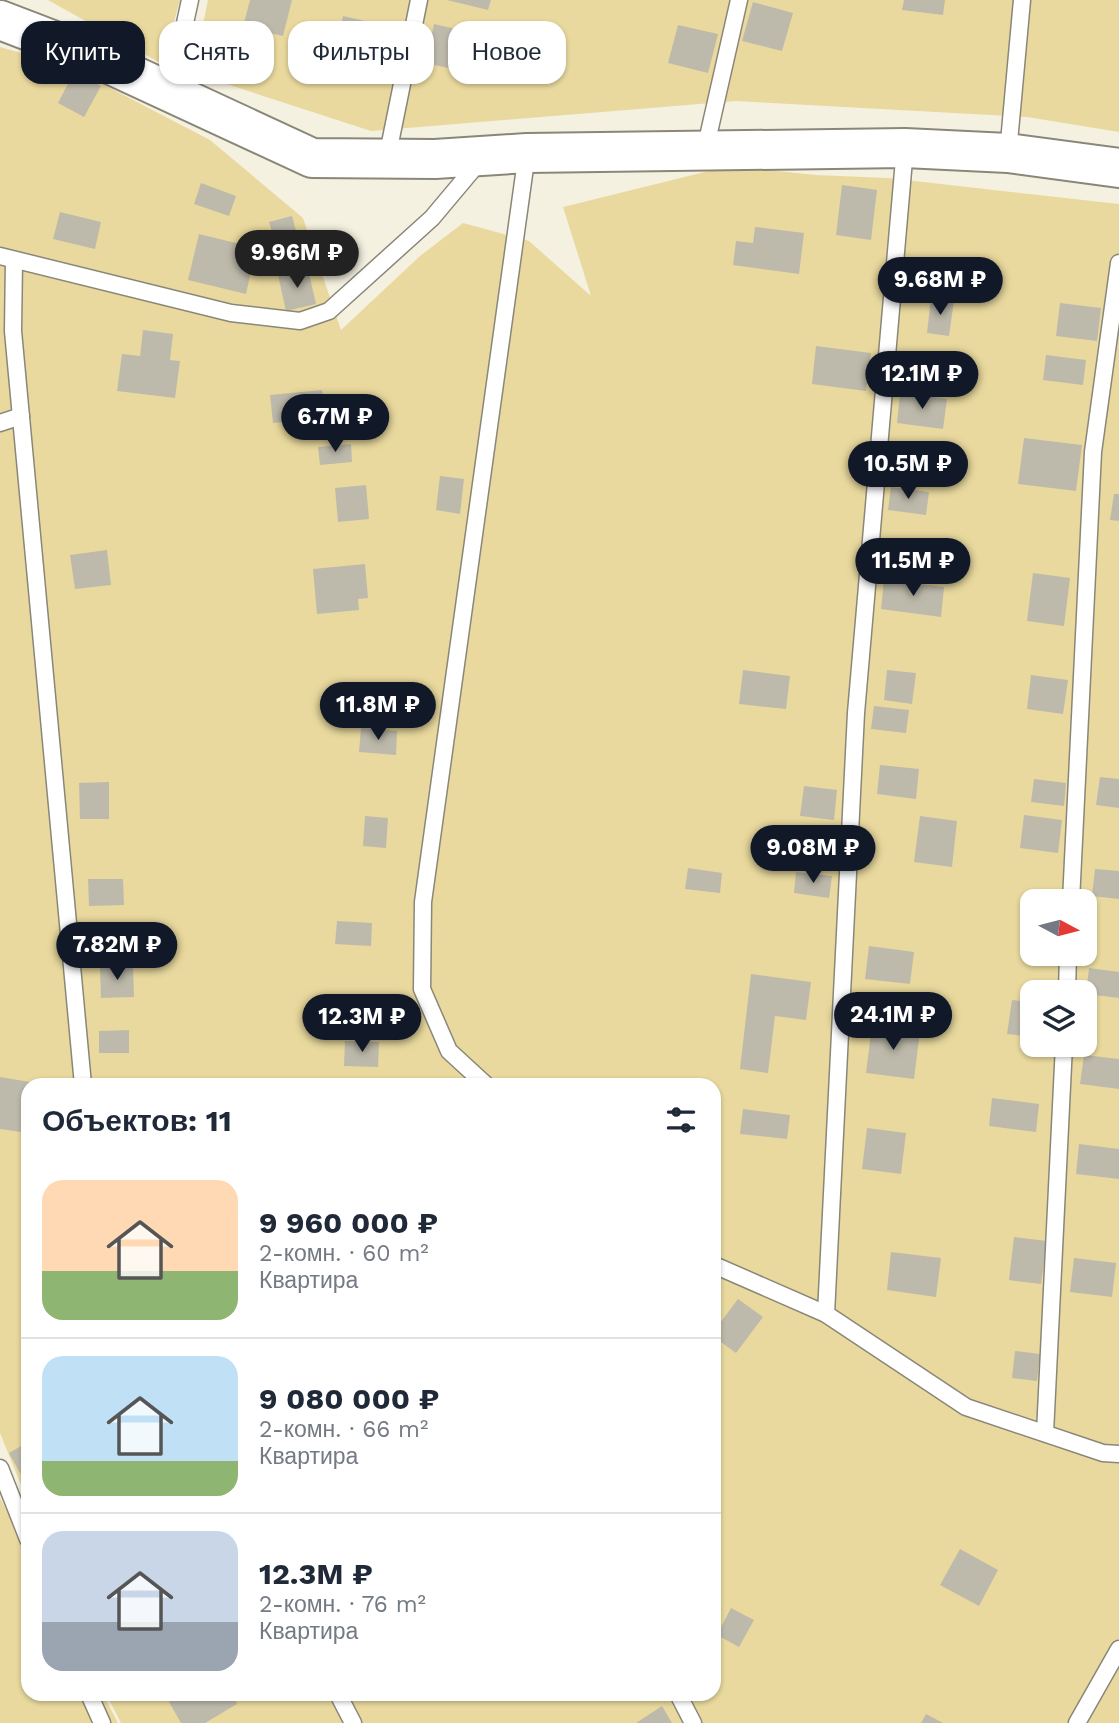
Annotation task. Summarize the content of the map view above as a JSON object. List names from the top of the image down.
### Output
{
  "north": "right",
  "page": {
    "chip": [
      "Купить",
      "Снять",
      "Фильтры",
      "Новое"
    ],
    "price": [
      "9.96M ₽",
      "9.68M ₽",
      "12.1M ₽",
      "6.7M ₽",
      "10.5M ₽",
      "11.5M ₽",
      "11.8M ₽",
      "9.08M ₽",
      "7.82M ₽",
      "24.1M ₽",
      "12.3M ₽"
    ],
    "heading": "Объектов: 11",
    "list": [
      {
        "name": "9 960 000 ₽",
        "note": "2-комн. · 60 m² · Квартира"
      },
      {
        "name": "9 080 000 ₽",
        "note": "2-комн. · 66 m² · Квартира"
      },
      {
        "name": "12.3M ₽",
        "note": "2-комн. · 76 m² · Квартира"
      }
    ]
  }
}
